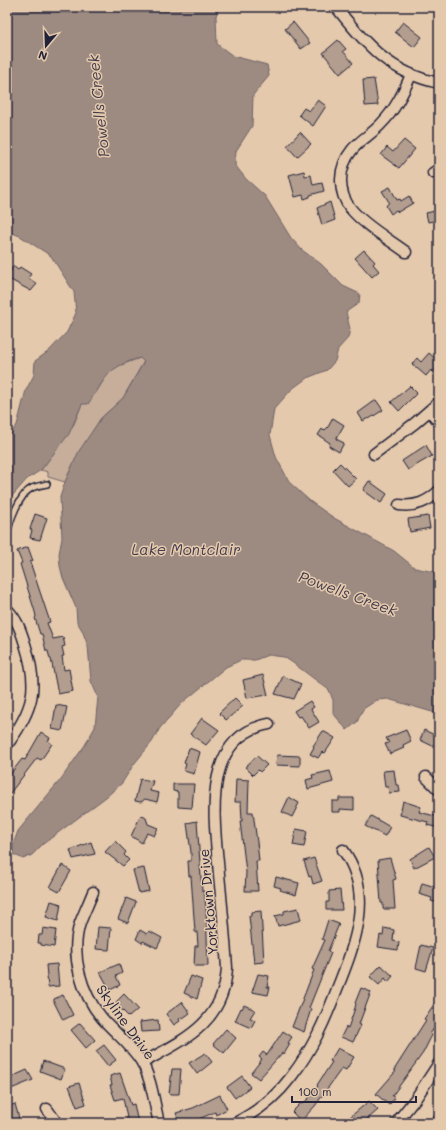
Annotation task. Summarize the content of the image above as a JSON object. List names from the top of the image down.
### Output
{
  "streets": {
    "street": ["Yorktown Drive", "Skyline Drive"]
  },
  "crossings": [
    ["Yorktown Drive", "Skyline Drive"]
  ],
  "water": ["Powells Creek", "Lake Montclair"],
  "scale_bar": "100 m",
  "north": "bottom"
}
